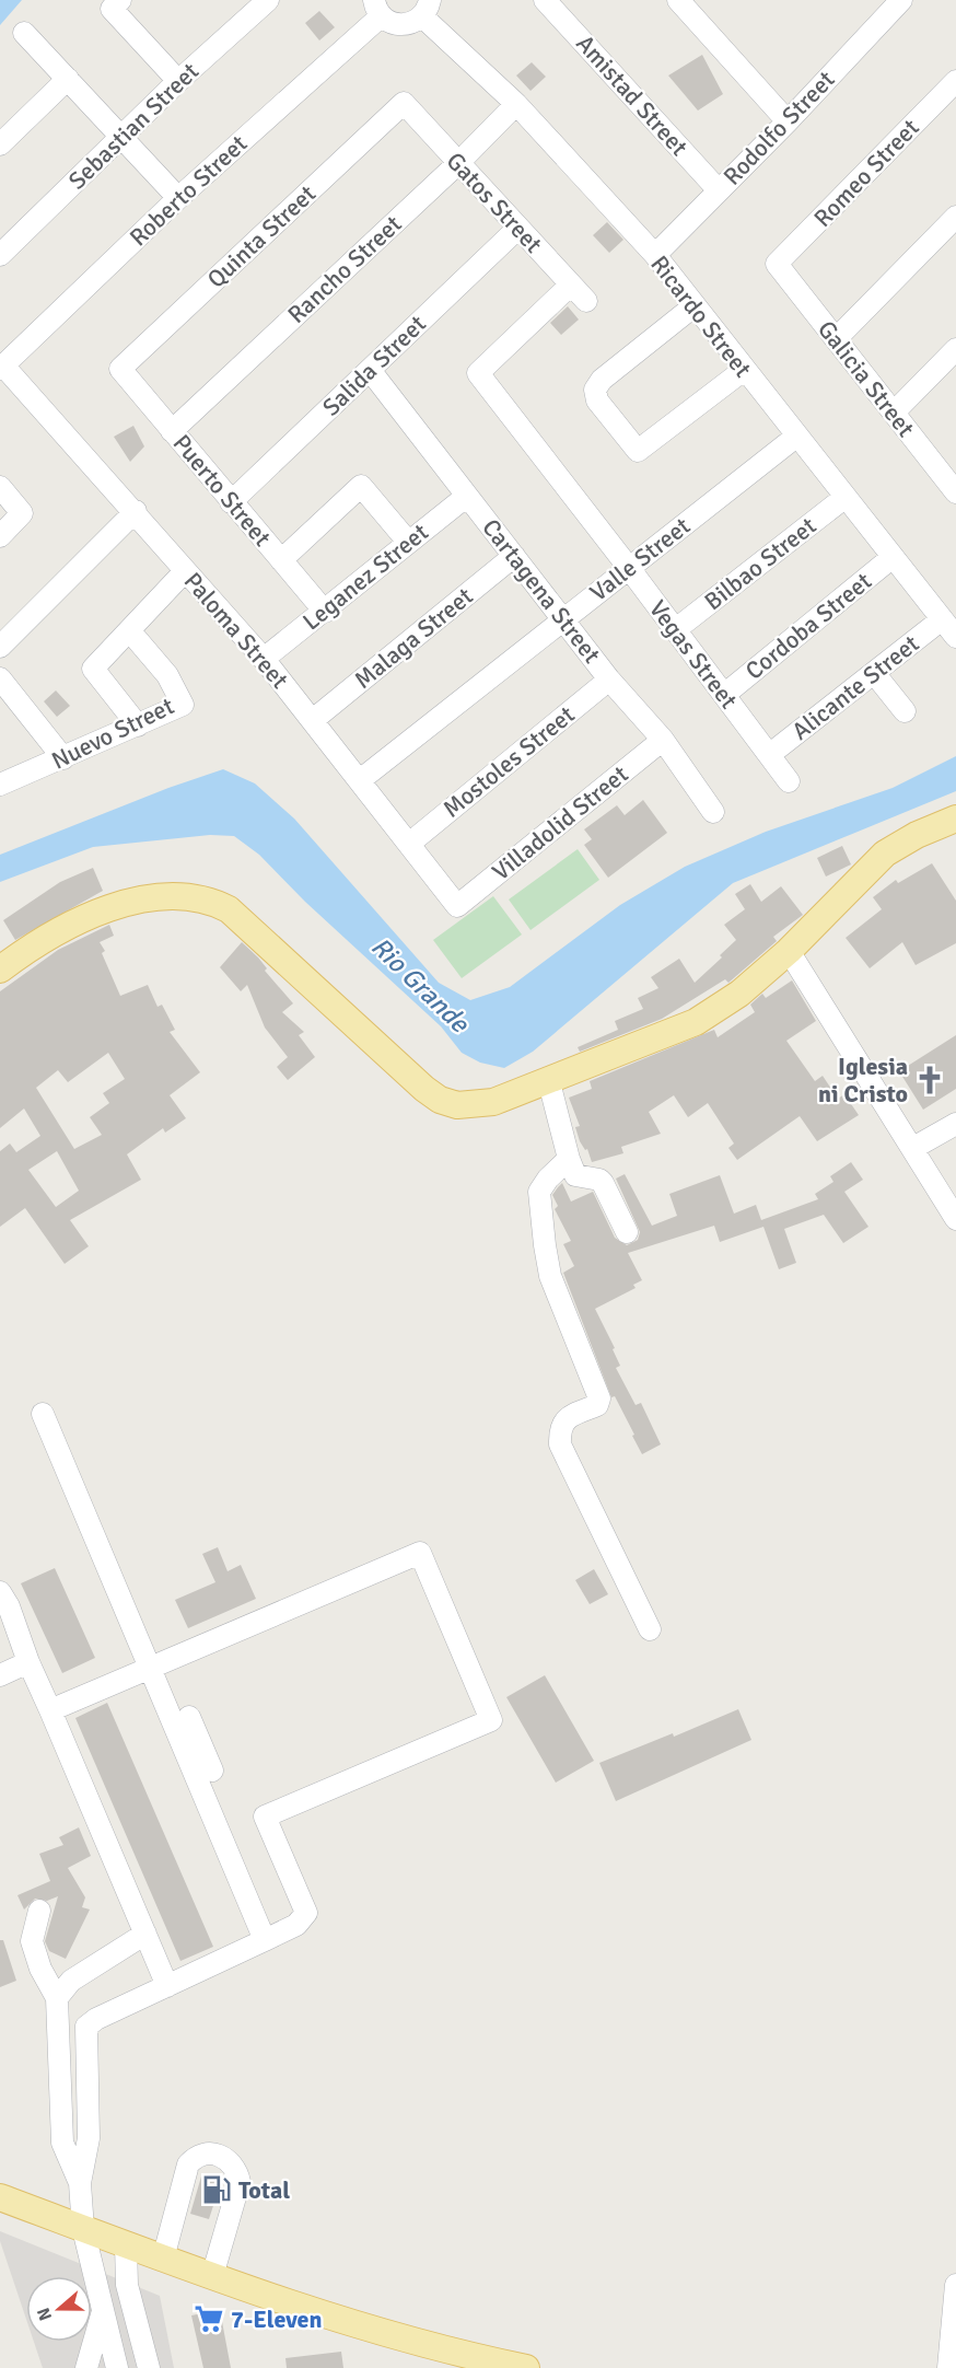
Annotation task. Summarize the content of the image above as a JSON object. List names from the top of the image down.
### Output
{
  "streets": {
    "street": [
      "Amistad Street",
      "Sebastian Street",
      "Rodolfo Street",
      "Romeo Street",
      "Roberto Street",
      "Gatos Street",
      "Quinta Street",
      "Rancho Street",
      "Ricardo Street",
      "Salida Street",
      "Galicia Street",
      "Puerto Street",
      "Valle Street",
      "Bilbao Street",
      "Leganez Street",
      "Cartagena Street",
      "Cordoba Street",
      "Paloma Street",
      "Malaga Street",
      "Vegas Street",
      "Alicante Street",
      "Nuevo Street",
      "Mostoles Street",
      "Villadolid Street"
    ]
  },
  "crossings": [
    ["Amistad Street", "Rodolfo Street"],
    ["Rodolfo Street", "Ricardo Street"],
    ["Romeo Street", "Galicia Street"],
    ["Roberto Street", "Paloma Street"],
    ["Gatos Street", "Quinta Street"],
    ["Gatos Street", "Rancho Street"],
    ["Gatos Street", "Salida Street"],
    ["Gatos Street", "Vegas Street"],
    ["Quinta Street", "Puerto Street"],
    ["Rancho Street", "Ricardo Street"],
    ["Rancho Street", "Puerto Street"],
    ["Ricardo Street", "Valle Street"],
    ["Ricardo Street", "Bilbao Street"],
    ["Ricardo Street", "Cordoba Street"],
    ["Ricardo Street", "Alicante Street"],
    ["Salida Street", "Puerto Street"],
    ["Salida Street", "Cartagena Street"],
    ["Puerto Street", "Leganez Street"],
    ["Valle Street", "Cartagena Street"],
    ["Valle Street", "Paloma Street"],
    ["Valle Street", "Vegas Street"],
    ["Bilbao Street", "Vegas Street"],
    ["Leganez Street", "Cartagena Street"],
    ["Leganez Street", "Paloma Street"],
    ["Cartagena Street", "Malaga Street"],
    ["Cartagena Street", "Mostoles Street"],
    ["Cartagena Street", "Villadolid Street"],
    ["Cordoba Street", "Vegas Street"],
    ["Paloma Street", "Malaga Street"],
    ["Paloma Street", "Mostoles Street"],
    ["Paloma Street", "Villadolid Street"],
    ["Vegas Street", "Alicante Street"]
  ],
  "water": ["Rio Grande"],
  "places": {
    "church": ["Iglesia ni Cristo"],
    "fuel station": ["Total"],
    "supermarket": ["7-Eleven"]
  },
  "north": "left"
}
